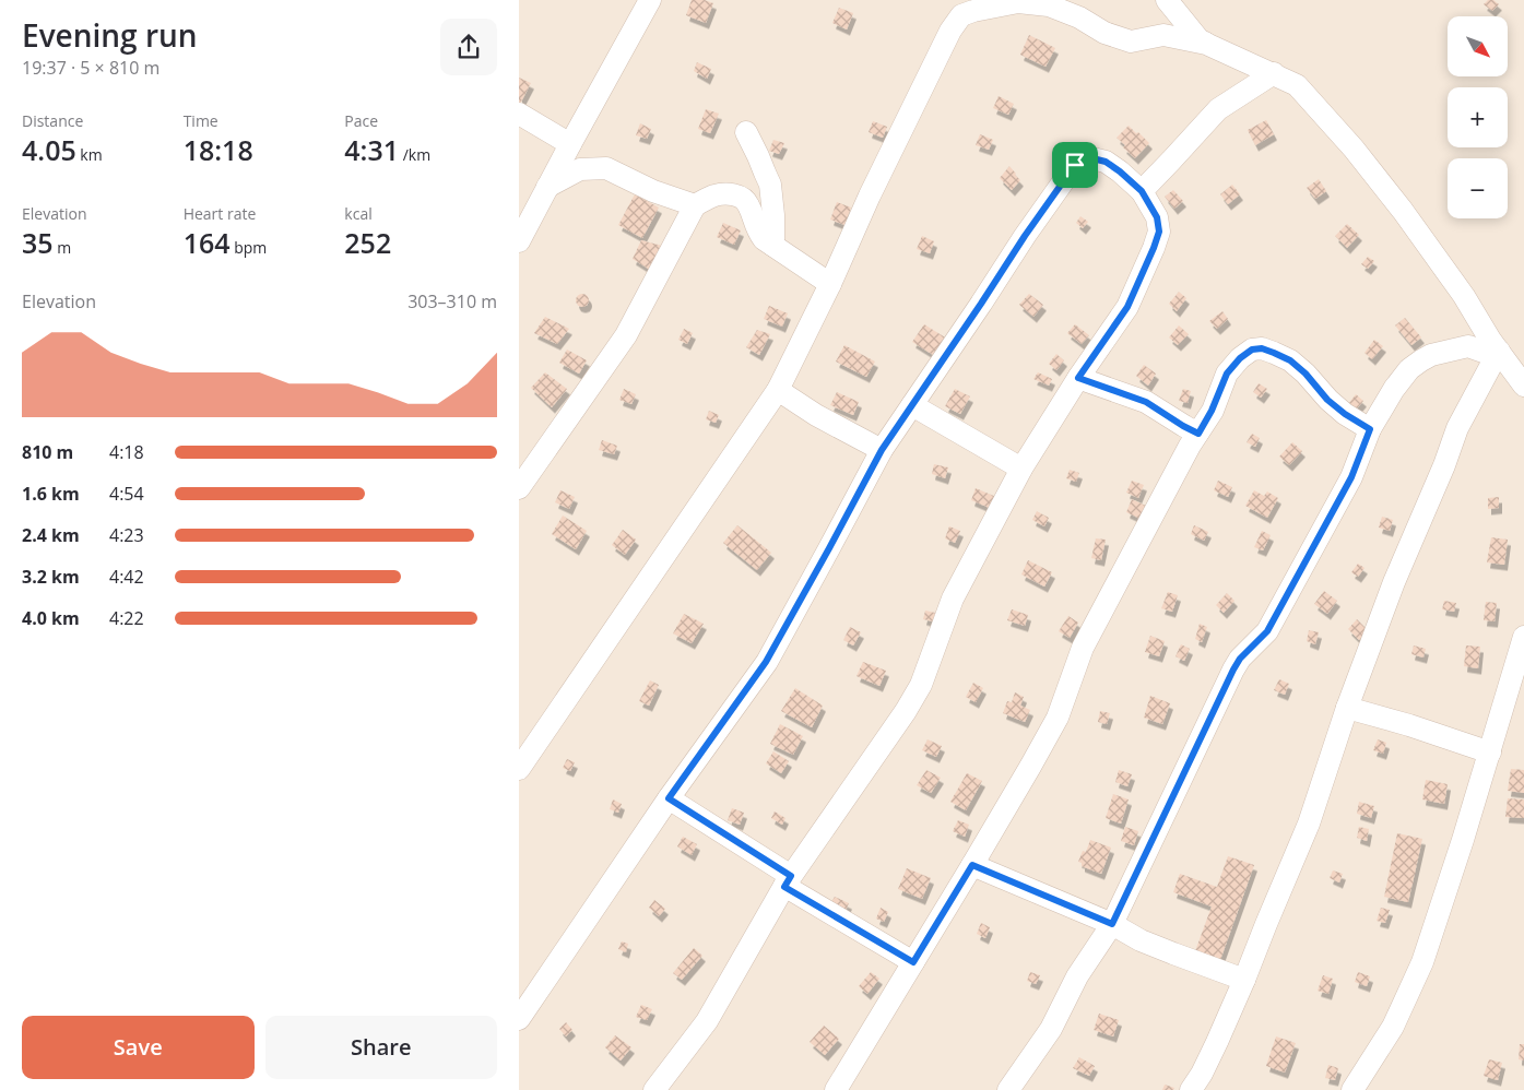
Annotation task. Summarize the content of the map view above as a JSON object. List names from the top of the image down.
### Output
{
  "north": "bottom right",
  "page": {
    "heading": ["Evening run", "19:37 · 5 × 810 m"],
    "map_buttons": ["+", "−"],
    "stats": [
      ["Distance", "4.05 km"],
      ["Time", "18:18"],
      ["Pace", "4:31 /km"],
      ["Elevation", "35 m"],
      ["Heart rate", "164 bpm"],
      ["kcal", "252"]
    ],
    "chart": ["Elevation", "303–310 m"],
    "list": [
      {
        "name": "810 m",
        "note": "4:18"
      },
      {
        "name": "1.6 km",
        "note": "4:54"
      },
      {
        "name": "2.4 km",
        "note": "4:23"
      },
      {
        "name": "3.2 km",
        "note": "4:42"
      },
      {
        "name": "4.0 km",
        "note": "4:22"
      }
    ],
    "buttons": ["Save", "Share"]
  }
}
